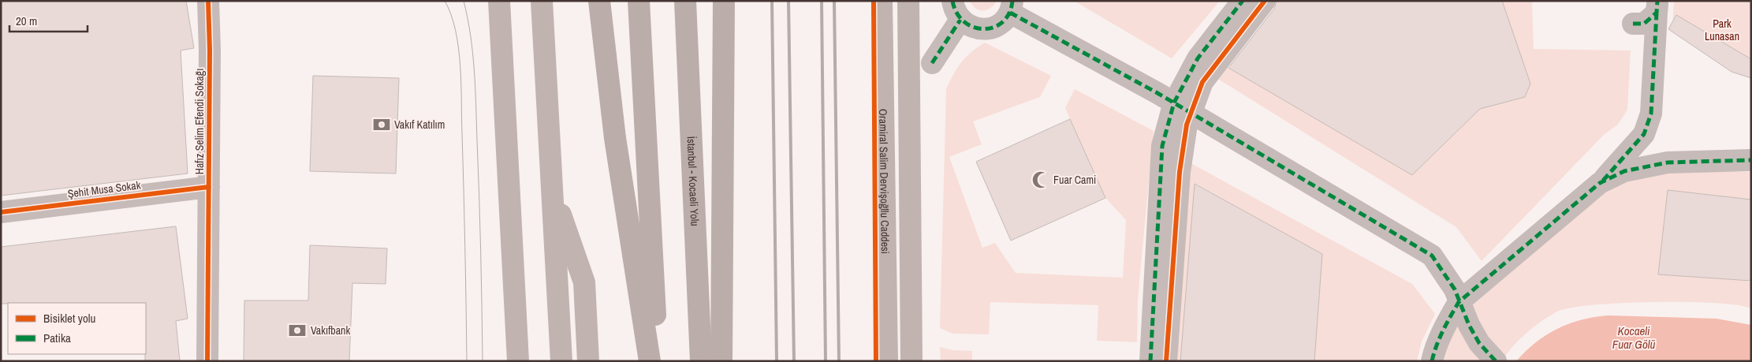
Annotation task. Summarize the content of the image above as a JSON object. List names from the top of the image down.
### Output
{
  "streets": {
    "highway": ["İstanbul - Kocaeli Yolu"],
    "main road": ["Oramiral Salim Dervişoğllu Caddesi"],
    "street": ["Hafız Selim Efendi Sokağı", "Şehit Musa Sokak"]
  },
  "crossings": [
    ["Hafız Selim Efendi Sokağı", "Şehit Musa Sokak"]
  ],
  "water": ["Kocaeli Fuar Gölü"],
  "parks": ["Park Lunasan"],
  "places": {
    "bank": ["Vakıf Katılım", "Vakıfbank"],
    "mosque": ["Fuar Cami"]
  },
  "legend": ["Bisiklet yolu", "Patika"],
  "scale_bar": "20 m"
}
